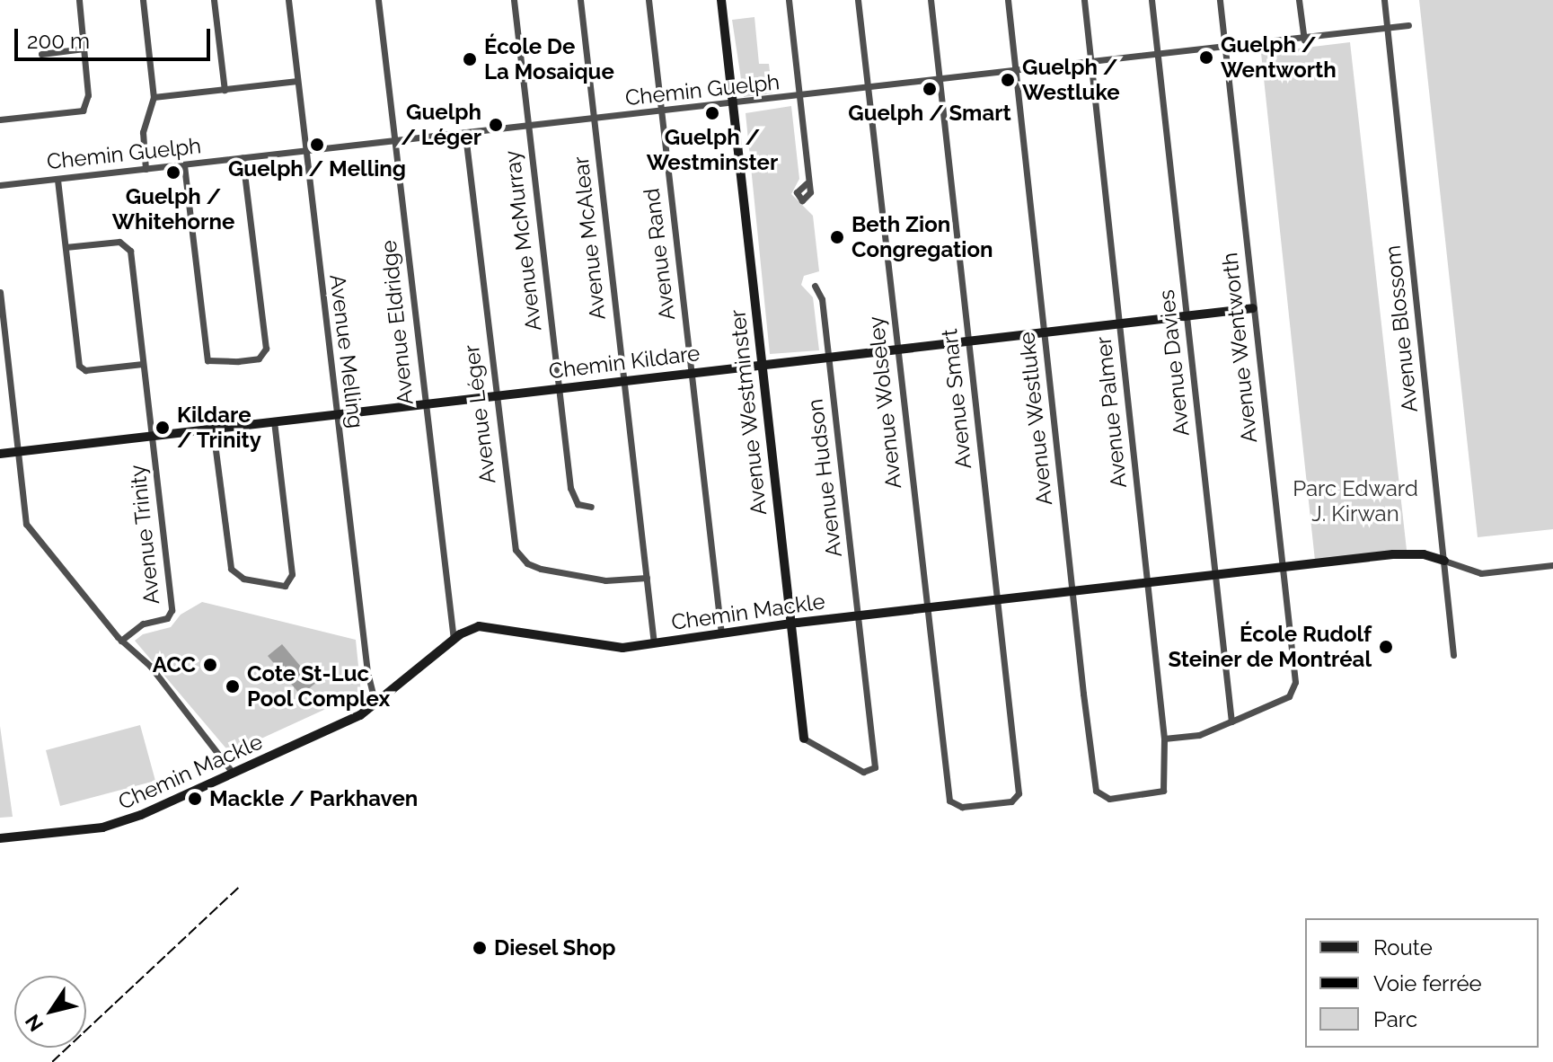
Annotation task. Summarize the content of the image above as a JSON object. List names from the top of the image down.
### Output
{
  "streets": {
    "street": [
      "Chemin Guelph",
      "Avenue McAlear",
      "Avenue McMurray",
      "Avenue Rand",
      "Avenue Eldridge",
      "Avenue Blossom",
      "Avenue Wentworth",
      "Avenue Melling",
      "Chemin Kildare",
      "Avenue Davies",
      "Avenue Smart",
      "Avenue Wolseley",
      "Avenue Westminster",
      "Avenue Palmer",
      "Avenue Léger",
      "Avenue Westluke",
      "Avenue Hudson",
      "Avenue Trinity",
      "Chemin Mackle"
    ]
  },
  "crossings": [
    ["Chemin Guelph", "Avenue McAlear"],
    ["Chemin Guelph", "Avenue McMurray"],
    ["Chemin Guelph", "Avenue Rand"],
    ["Chemin Guelph", "Avenue Eldridge"],
    ["Chemin Guelph", "Avenue Blossom"],
    ["Chemin Guelph", "Avenue Wentworth"],
    ["Chemin Guelph", "Avenue Melling"],
    ["Chemin Guelph", "Avenue Davies"],
    ["Chemin Guelph", "Avenue Smart"],
    ["Chemin Guelph", "Avenue Wolseley"],
    ["Chemin Guelph", "Avenue Westminster"],
    ["Chemin Guelph", "Avenue Palmer"],
    ["Chemin Guelph", "Avenue Léger"],
    ["Chemin Guelph", "Avenue Westluke"],
    ["Avenue McAlear", "Chemin Kildare"],
    ["Avenue McAlear", "Avenue Léger"],
    ["Avenue McAlear", "Chemin Mackle"],
    ["Avenue McMurray", "Chemin Kildare"],
    ["Avenue Rand", "Chemin Kildare"],
    ["Avenue Rand", "Chemin Mackle"],
    ["Avenue Eldridge", "Chemin Kildare"],
    ["Avenue Eldridge", "Chemin Mackle"],
    ["Avenue Blossom", "Chemin Mackle"],
    ["Avenue Wentworth", "Chemin Kildare"],
    ["Avenue Wentworth", "Avenue Davies"],
    ["Avenue Wentworth", "Chemin Mackle"],
    ["Avenue Melling", "Chemin Kildare"],
    ["Avenue Melling", "Chemin Mackle"],
    ["Chemin Kildare", "Avenue Davies"],
    ["Chemin Kildare", "Avenue Smart"],
    ["Chemin Kildare", "Avenue Wolseley"],
    ["Chemin Kildare", "Avenue Westminster"],
    ["Chemin Kildare", "Avenue Palmer"],
    ["Chemin Kildare", "Avenue Léger"],
    ["Chemin Kildare", "Avenue Westluke"],
    ["Chemin Kildare", "Avenue Hudson"],
    ["Chemin Kildare", "Avenue Trinity"],
    ["Avenue Davies", "Chemin Mackle"],
    ["Avenue Smart", "Avenue Wolseley"],
    ["Avenue Smart", "Chemin Mackle"],
    ["Avenue Wolseley", "Chemin Mackle"],
    ["Avenue Westminster", "Avenue Hudson"],
    ["Avenue Westminster", "Chemin Mackle"],
    ["Avenue Palmer", "Avenue Westluke"],
    ["Avenue Palmer", "Chemin Mackle"],
    ["Avenue Westluke", "Chemin Mackle"],
    ["Avenue Hudson", "Chemin Mackle"]
  ],
  "parks": ["Parc Edward J. Kirwan"],
  "places": [
    "Guelph / Wentworth",
    "École De La Mosaique",
    "Guelph / Westluke",
    "Guelph / Smart",
    "Guelph / Westminster",
    "Guelph / Léger",
    "Guelph / Melling",
    "Guelph / Whitehorne",
    "Beth Zion Congregation",
    "Kildare / Trinity",
    "École Rudolf Steiner de Montréal",
    "ACC",
    "Cote St-Luc Pool Complex",
    "Mackle / Parkhaven",
    "Diesel Shop"
  ],
  "legend": ["Route", "Voie ferrée", "Parc"],
  "scale_bar": "200 m",
  "north": "bottom left"
}
